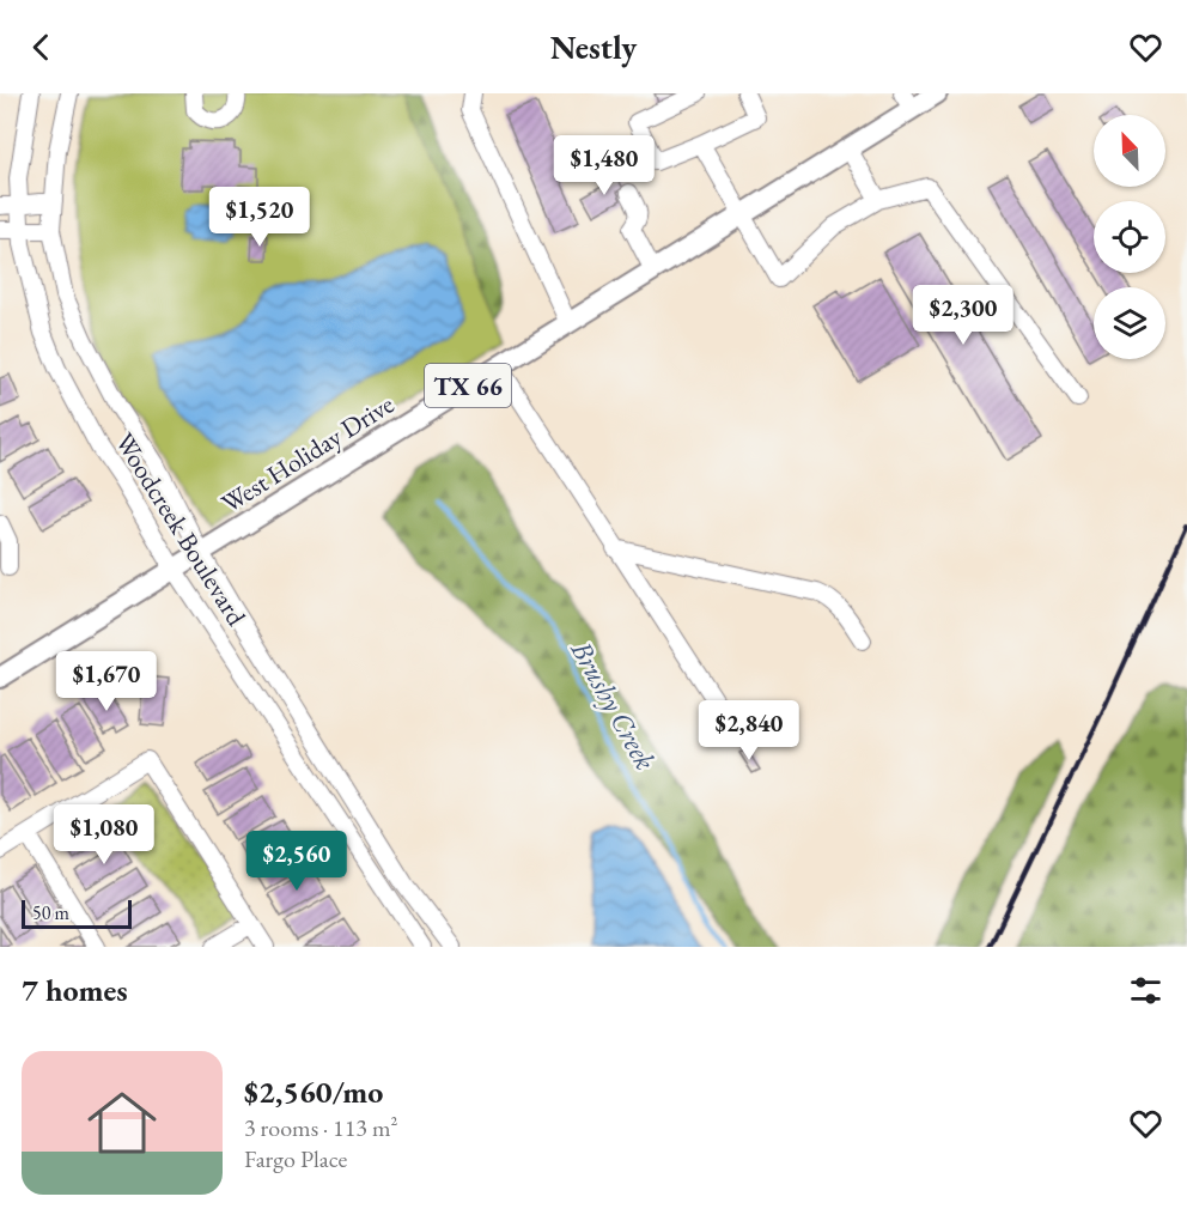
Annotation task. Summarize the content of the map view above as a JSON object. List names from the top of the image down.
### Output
{
  "streets": {
    "main road": ["TX 66", "West Holiday Drive"],
    "street": ["Woodcreek Boulevard"]
  },
  "crossings": [
    ["West Holiday Drive", "Woodcreek Boulevard"]
  ],
  "water": ["Brushy Creek"],
  "scale_bar": "50 m",
  "north": "top left",
  "page": {
    "header": "Nestly",
    "price": [
      "$1,480",
      "$1,520",
      "$2,300",
      "$1,670",
      "$2,840",
      "$1,080",
      "$2,560"
    ],
    "scale": "50 m",
    "heading": "7 homes",
    "list": [
      {
        "name": "$2,560/mo",
        "note": "3 rooms · 113 m² · Fargo Place"
      }
    ]
  }
}
